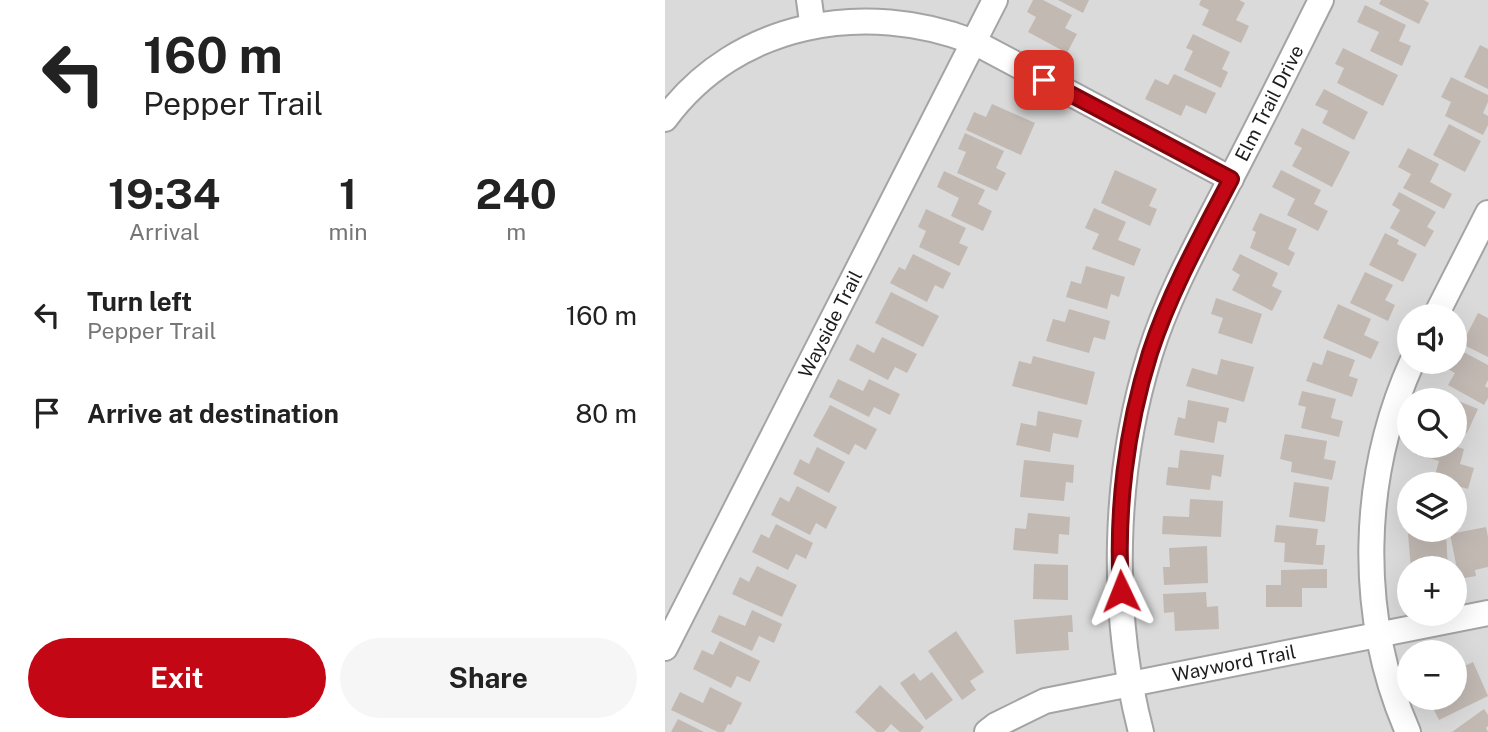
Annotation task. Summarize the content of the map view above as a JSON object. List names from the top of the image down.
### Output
{
  "streets": {
    "street": ["Elm Trail Drive", "Wayside Trail", "Wayword Trail"]
  },
  "crossings": [
    ["Elm Trail Drive", "Wayword Trail"]
  ],
  "page": {
    "turn": ["160 m", "Pepper Trail"],
    "eta": [
      "19:34",
      "Arrival",
      "1",
      "min",
      "240",
      "m"
    ],
    "list": [
      {
        "name": "Turn left",
        "note": "Pepper Trail",
        "value": "160 m"
      },
      {
        "name": "Arrive at destination",
        "value": "80 m"
      }
    ],
    "map_buttons": ["+", "−"],
    "buttons": ["Exit", "Share"]
  }
}
